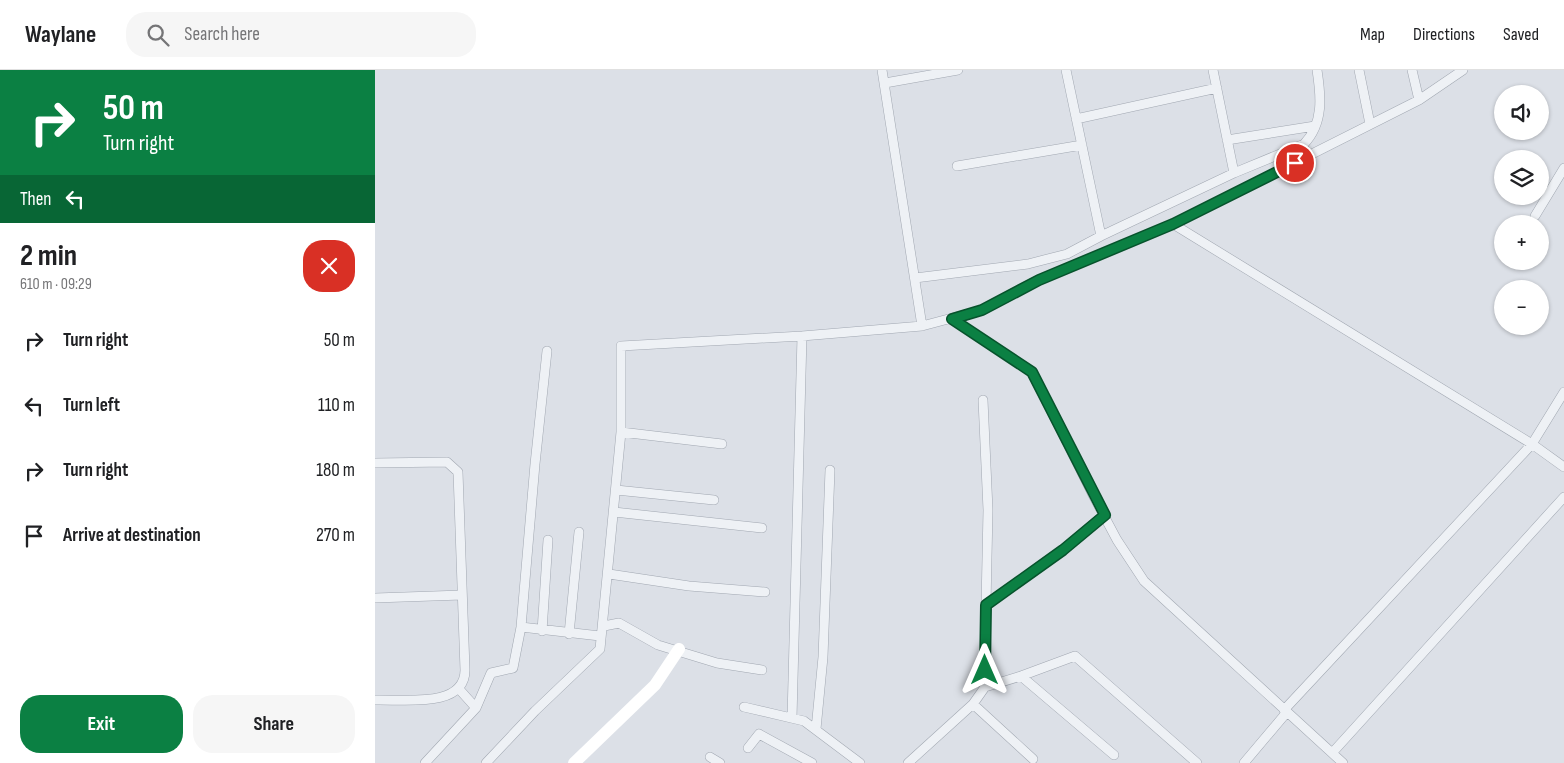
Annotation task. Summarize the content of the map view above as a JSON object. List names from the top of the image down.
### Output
{
  "page": {
    "header": "Waylane",
    "search": "Search here",
    "nav": ["Map", "Directions", "Saved"],
    "turn": ["50 m", "Turn right"],
    "map_buttons": ["+", "−"],
    "then": "Then",
    "heading": ["2 min", "610 m · 09:29"],
    "list": [
      {
        "name": "Turn right",
        "value": "50 m"
      },
      {
        "name": "Turn left",
        "value": "110 m"
      },
      {
        "name": "Turn right",
        "value": "180 m"
      },
      {
        "name": "Arrive at destination",
        "value": "270 m"
      }
    ],
    "buttons": ["Exit", "Share"]
  }
}
